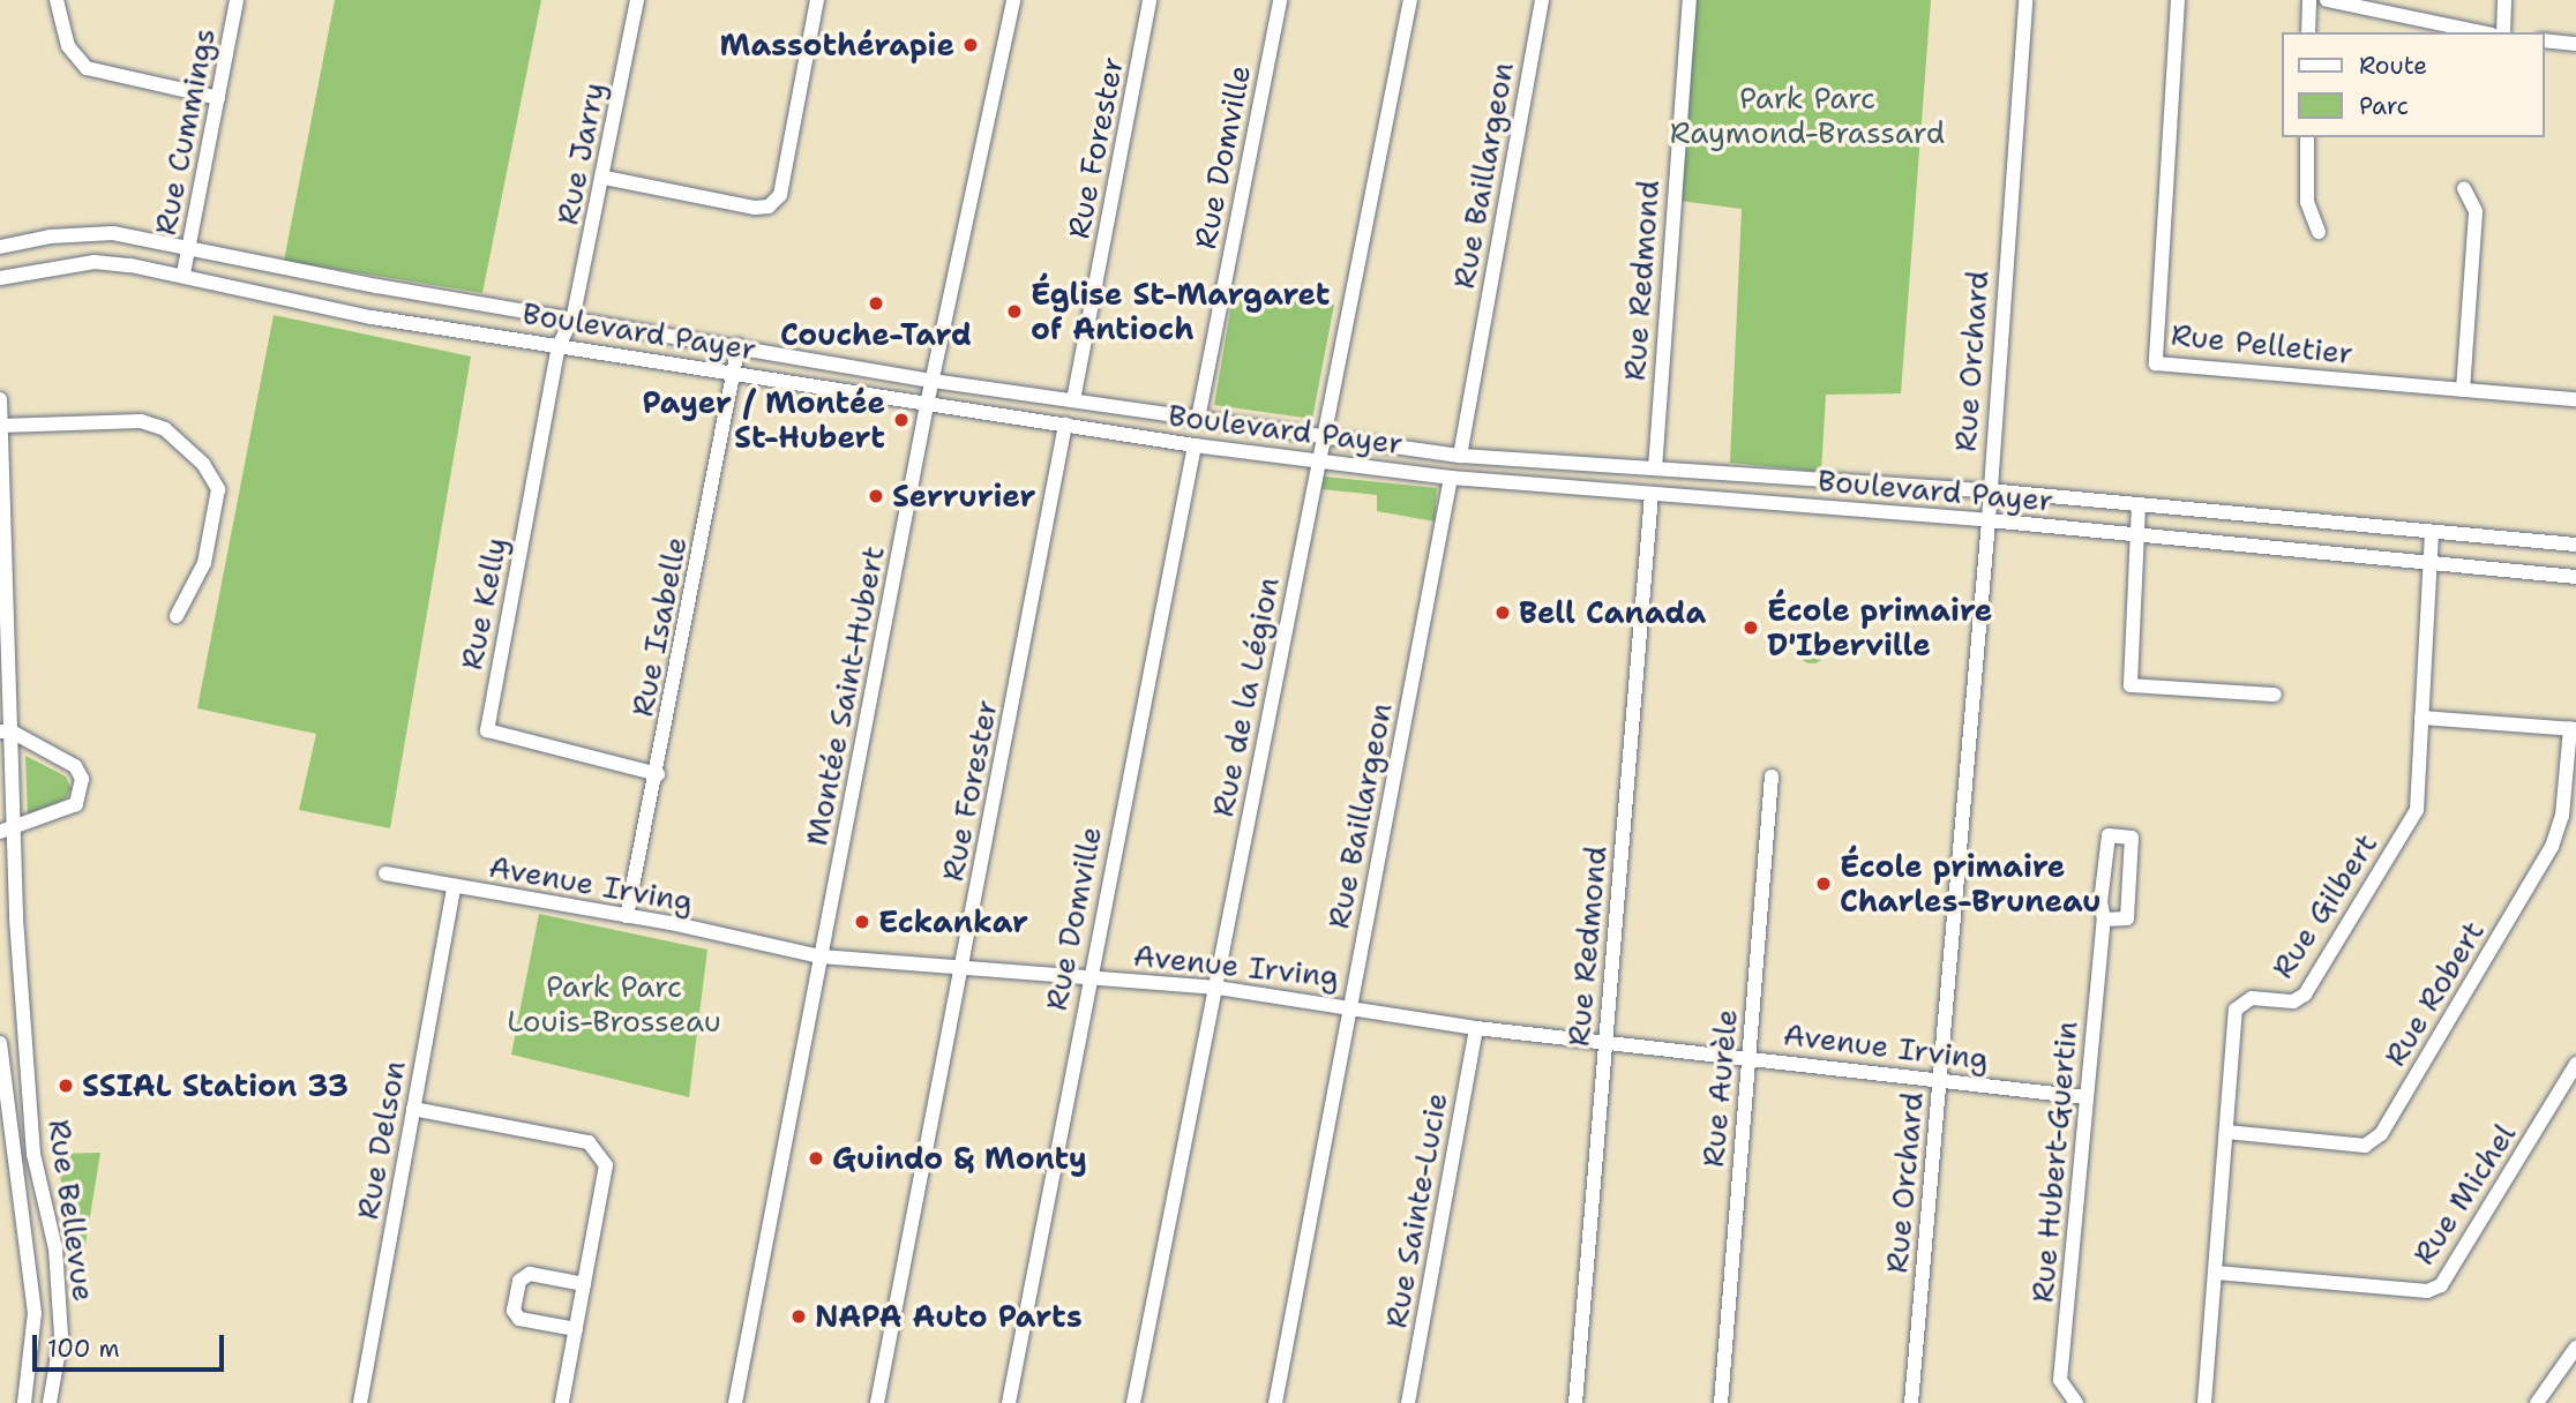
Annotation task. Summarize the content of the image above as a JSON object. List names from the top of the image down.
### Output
{
  "streets": {
    "street": [
      "Rue Cummings",
      "Rue Forester",
      "Rue Jarry",
      "Rue Domville",
      "Rue Baillargeon",
      "Rue Redmond",
      "Boulevard Payer",
      "Rue Pelletier",
      "Rue Orchard",
      "Rue Kelly",
      "Rue Isabelle",
      "Montée Saint-Hubert",
      "Rue de la Légion",
      "Avenue Irving",
      "Rue Gilbert",
      "Rue Robert",
      "Rue Aurèle",
      "Rue Delson",
      "Rue Hubert-Guertin",
      "Rue Michel",
      "Rue Bellevue",
      "Rue Sainte-Lucie"
    ]
  },
  "crossings": [
    ["Rue Cummings", "Boulevard Payer"],
    ["Rue Forester", "Boulevard Payer"],
    ["Rue Forester", "Avenue Irving"],
    ["Rue Jarry", "Boulevard Payer"],
    ["Rue Jarry", "Rue Kelly"],
    ["Rue Domville", "Boulevard Payer"],
    ["Rue Domville", "Avenue Irving"],
    ["Rue Baillargeon", "Boulevard Payer"],
    ["Rue Baillargeon", "Avenue Irving"],
    ["Rue Redmond", "Boulevard Payer"],
    ["Rue Redmond", "Avenue Irving"],
    ["Boulevard Payer", "Rue Orchard"],
    ["Boulevard Payer", "Rue Kelly"],
    ["Boulevard Payer", "Rue Isabelle"],
    ["Boulevard Payer", "Montée Saint-Hubert"],
    ["Boulevard Payer", "Rue de la Légion"],
    ["Boulevard Payer", "Rue Gilbert"],
    ["Rue Orchard", "Avenue Irving"],
    ["Rue Kelly", "Rue Isabelle"],
    ["Rue Isabelle", "Avenue Irving"],
    ["Montée Saint-Hubert", "Avenue Irving"],
    ["Rue de la Légion", "Avenue Irving"],
    ["Avenue Irving", "Rue Aurèle"],
    ["Avenue Irving", "Rue Delson"],
    ["Avenue Irving", "Rue Hubert-Guertin"],
    ["Avenue Irving", "Rue Sainte-Lucie"],
    ["Rue Gilbert", "Rue Robert"],
    ["Rue Gilbert", "Rue Michel"]
  ],
  "parks": ["Park Parc Raymond-Brassard", "Park Parc Louis-Brosseau"],
  "places": [
    "Massothérapie",
    "Couche-Tard",
    "Église St-Margaret of Antioch",
    "Payer / Montée St-Hubert",
    "Serrurier",
    "Bell Canada",
    "École primaire D'Iberville",
    "École primaire Charles-Bruneau",
    "Eckankar",
    "SSIAL Station 33",
    "Guindo & Monty",
    "NAPA Auto Parts"
  ],
  "legend": ["Route", "Parc"],
  "scale_bar": "100 m"
}
